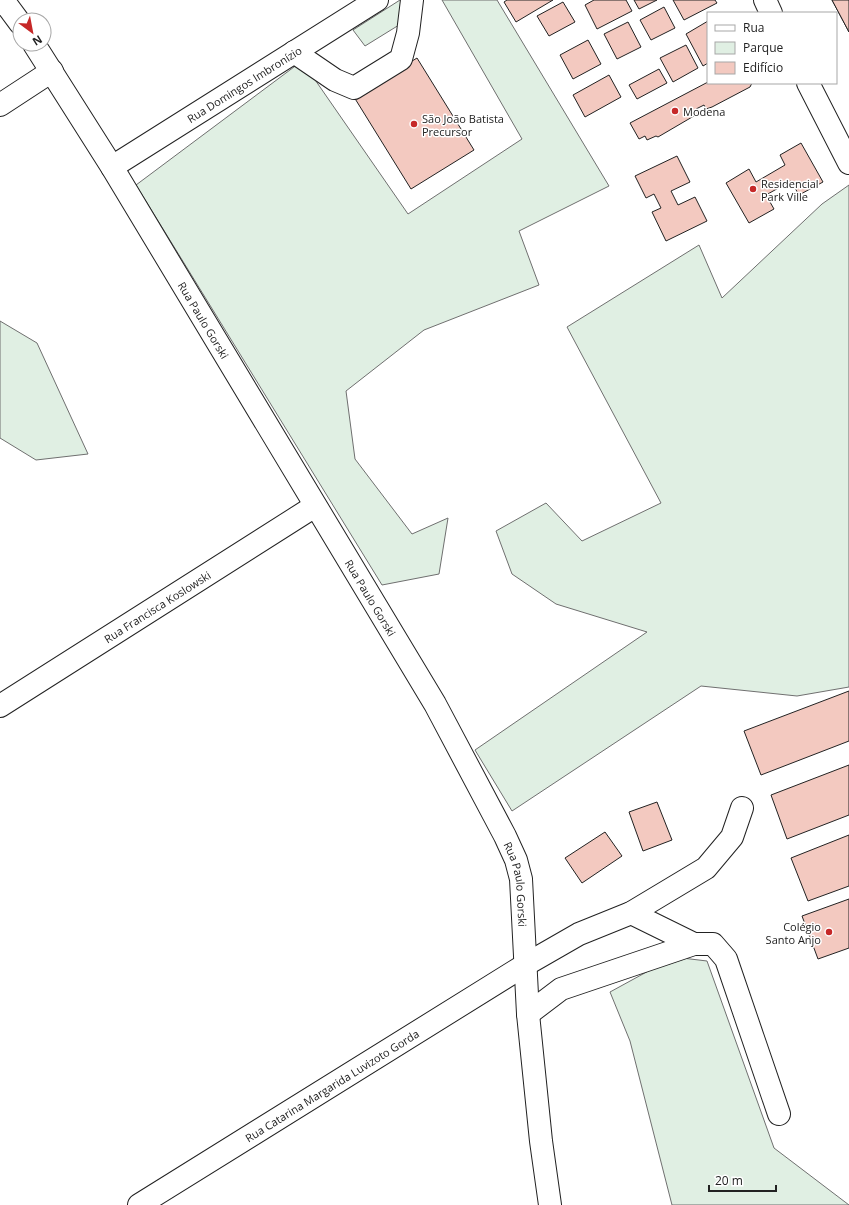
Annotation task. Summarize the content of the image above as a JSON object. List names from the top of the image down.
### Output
{
  "streets": {
    "street": [
      "Rua Domingos Imbronízio",
      "Rua Paulo Gorski",
      "Rua Francisca Koslowski",
      "Rua Catarina Margarida Luvizoto Gorda"
    ]
  },
  "crossings": [
    ["Rua Domingos Imbronízio", "Rua Paulo Gorski"],
    ["Rua Paulo Gorski", "Rua Francisca Koslowski"],
    ["Rua Paulo Gorski", "Rua Catarina Margarida Luvizoto Gorda"]
  ],
  "places": [
    "Modena",
    "São João Batista Precursor",
    "Residencial Park Ville",
    "Colégio Santo Anjo"
  ],
  "legend": ["Rua", "Parque", "Edifício"],
  "scale_bar": "20 m",
  "north": "bottom right"
}
